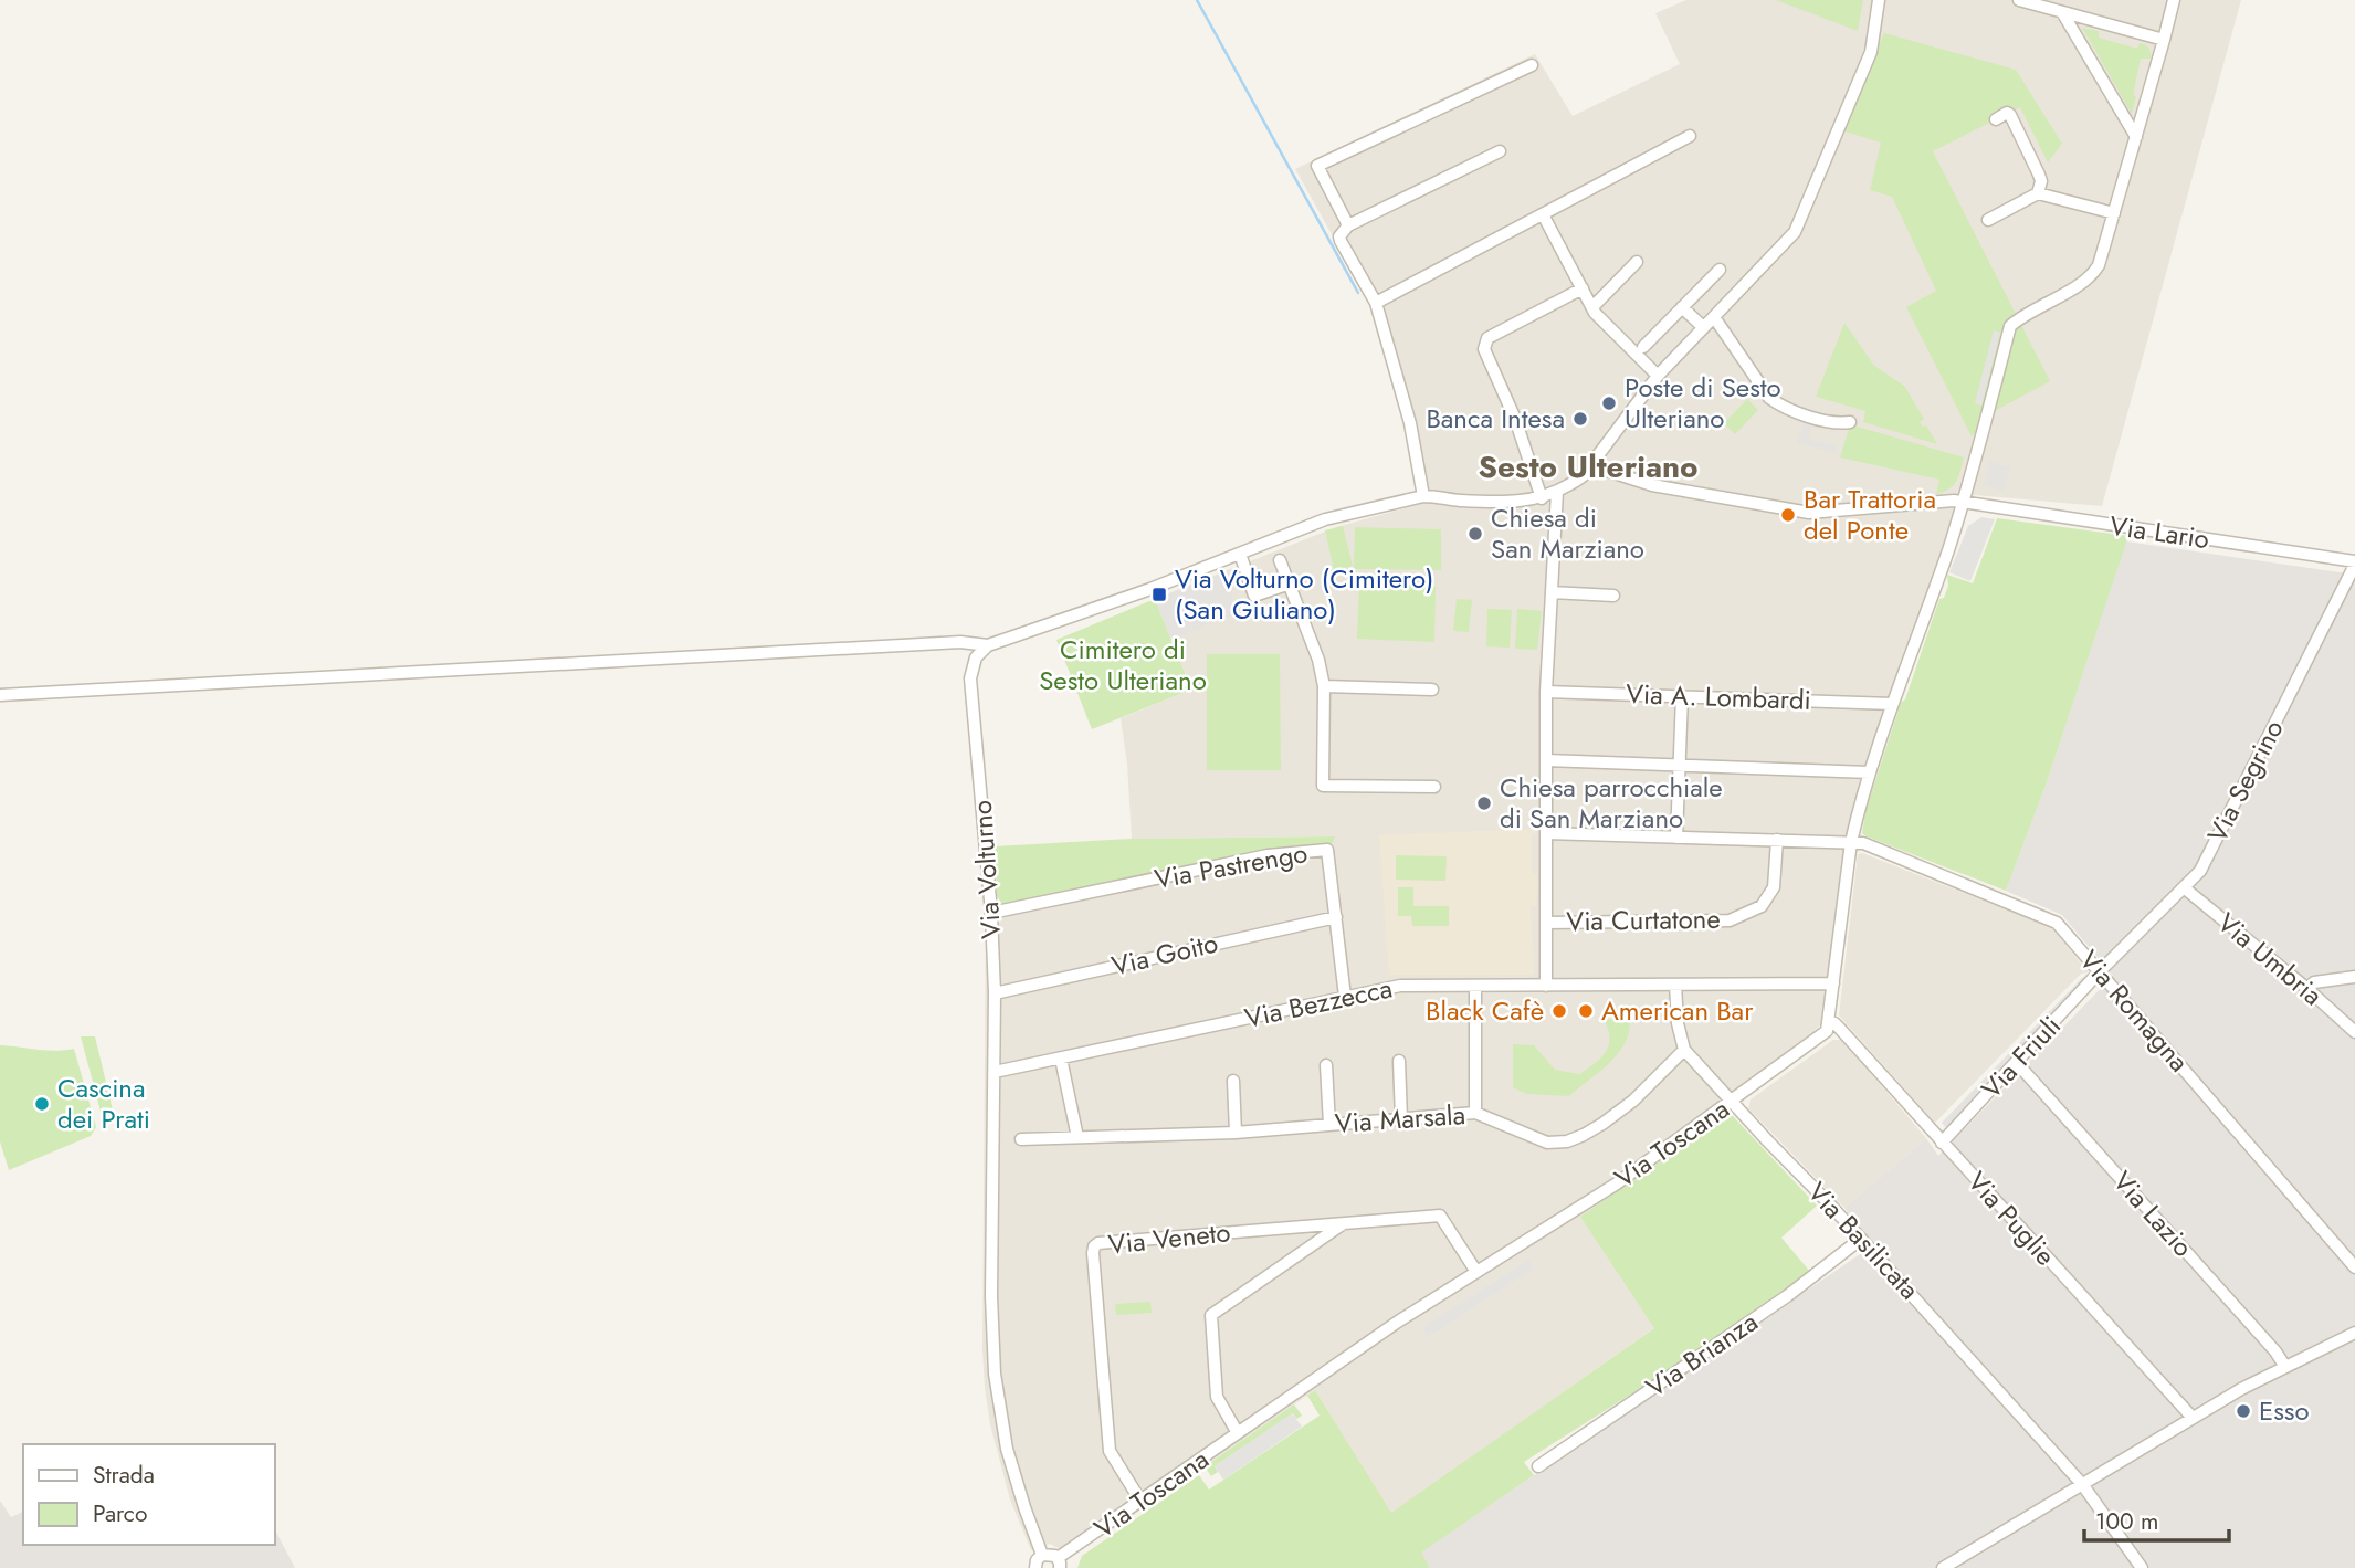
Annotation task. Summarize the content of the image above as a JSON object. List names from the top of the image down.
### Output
{
  "streets": {
    "street": [
      "Via Lario",
      "Via A. Lombardi",
      "Via Segrino",
      "Via Pastrengo",
      "Via Volturno",
      "Via Curtatone",
      "Via Goito",
      "Via Umbria",
      "Via Bezzecca",
      "Via Romagna",
      "Via Friuli",
      "Via Marsala",
      "Via Toscana",
      "Via Lazio",
      "Via Puglie",
      "Via Veneto",
      "Via Basilicata",
      "Via Brianza"
    ]
  },
  "crossings": [
    ["Via Lario", "Via Segrino"],
    ["Via Segrino", "Via Umbria"],
    ["Via Segrino", "Via Romagna"],
    ["Via Segrino", "Via Friuli"],
    ["Via Pastrengo", "Via Volturno"],
    ["Via Pastrengo", "Via Goito"],
    ["Via Pastrengo", "Via Bezzecca"],
    ["Via Volturno", "Via Goito"],
    ["Via Volturno", "Via Bezzecca"],
    ["Via Curtatone", "Via Romagna"],
    ["Via Romagna", "Via Friuli"],
    ["Via Friuli", "Via Lazio"],
    ["Via Friuli", "Via Puglie"],
    ["Via Marsala", "Via Basilicata"],
    ["Via Toscana", "Via Puglie"],
    ["Via Toscana", "Via Veneto"],
    ["Via Toscana", "Via Basilicata"],
    ["Via Basilicata", "Via Brianza"]
  ],
  "districts": ["Sesto Ulteriano"],
  "parks": ["Cimitero di Sesto Ulteriano"],
  "places": {
    "other": [
      "Poste di Sesto Ulteriano",
      "Banca Intesa",
      "Bar Trattoria del Ponte",
      "Chiesa di San Marziano",
      "Chiesa parrocchiale di San Marziano",
      "Black Cafè",
      "American Bar",
      "Cascina dei Prati",
      "Esso"
    ],
    "transit": ["Via Volturno (Cimitero) (San Giuliano)"]
  },
  "legend": ["Strada", "Parco"],
  "scale_bar": "100 m"
}
